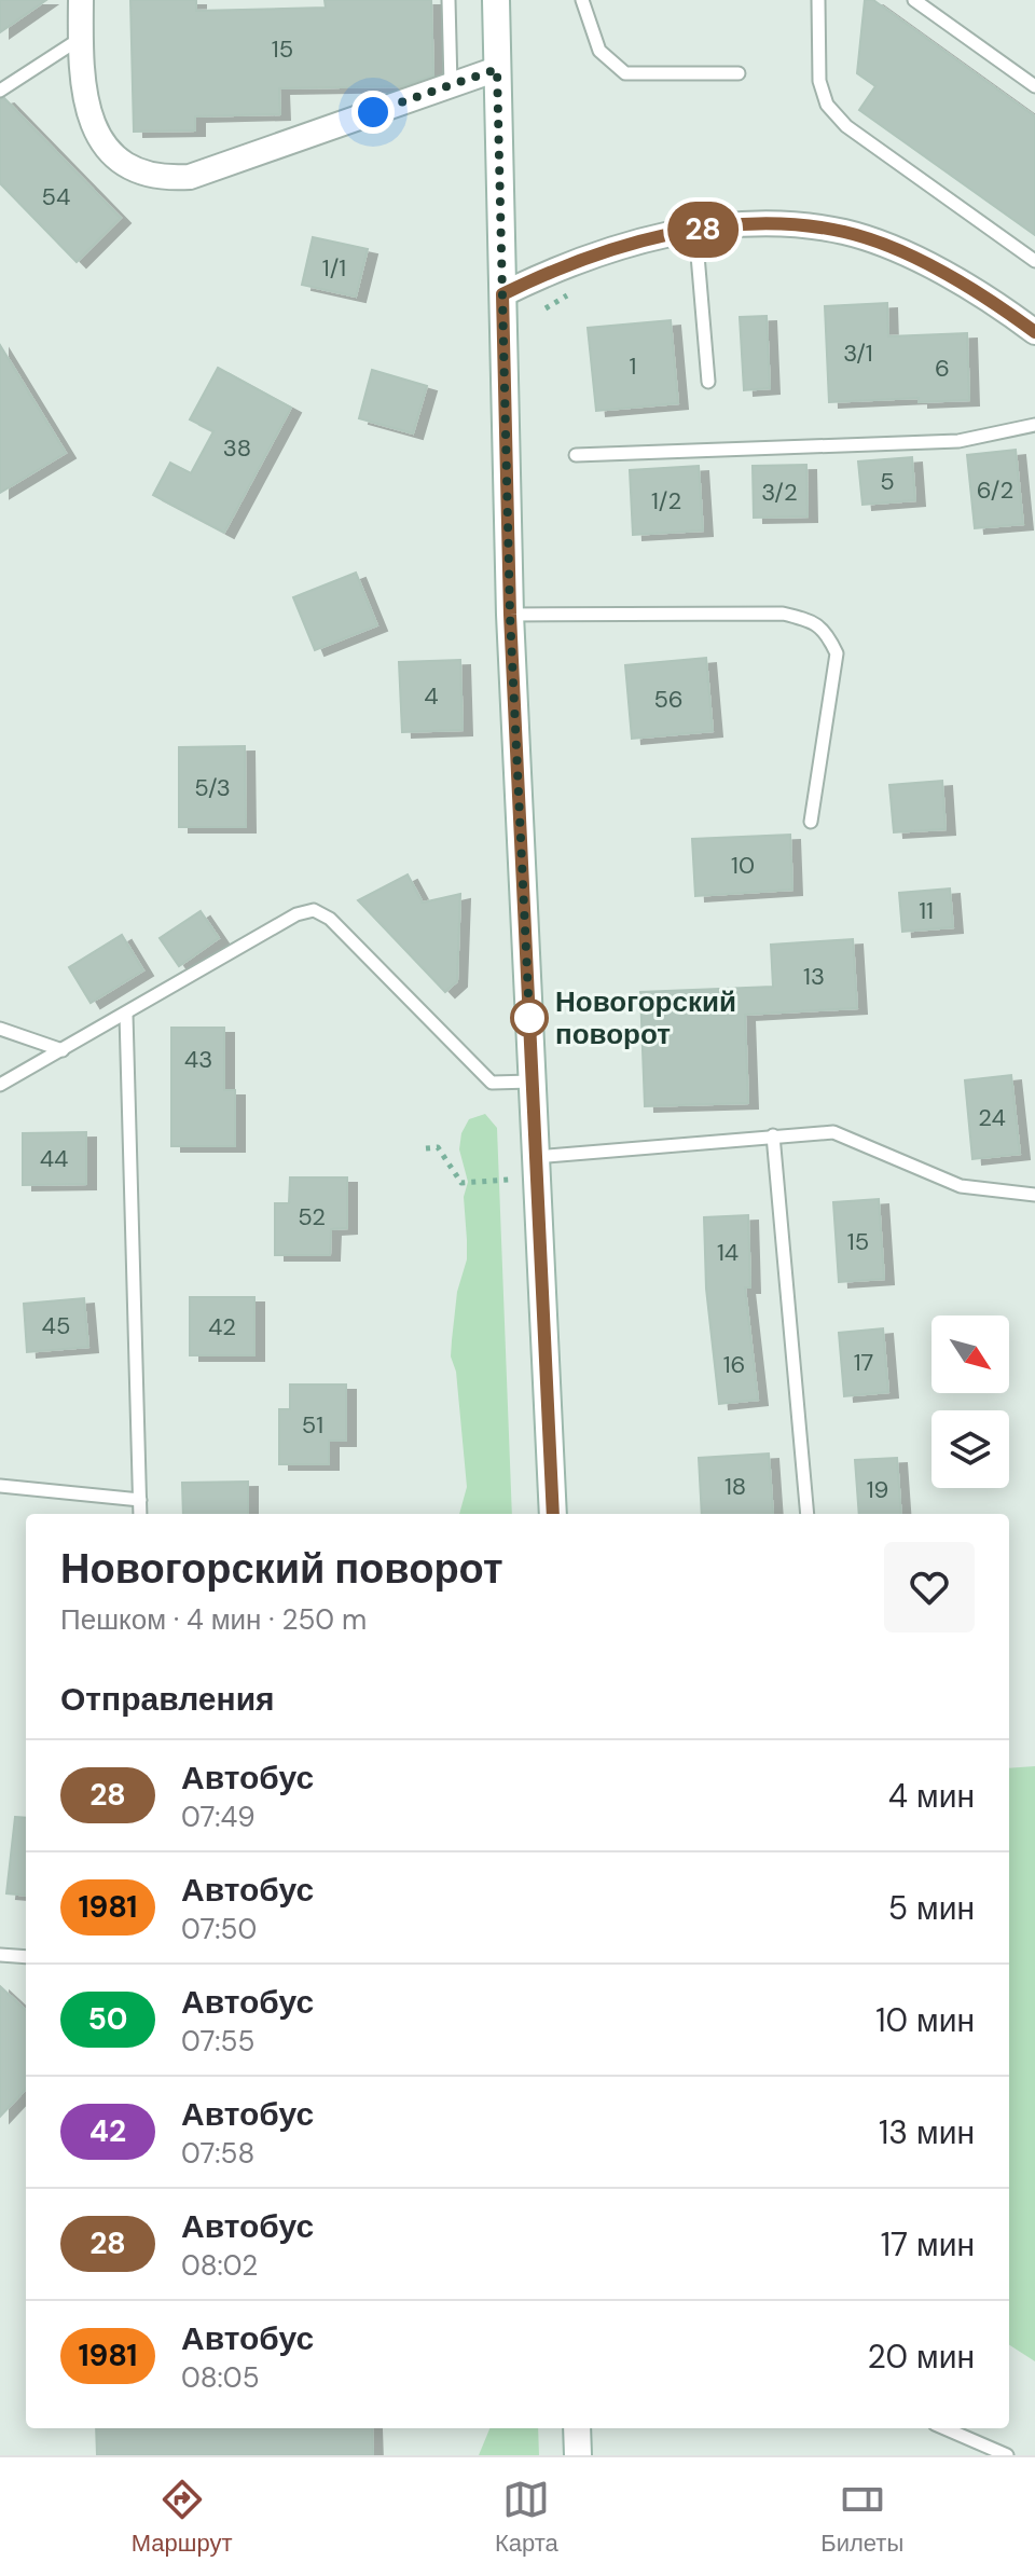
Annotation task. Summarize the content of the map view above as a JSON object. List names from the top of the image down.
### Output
{
  "places": ["Новогорский поворот"],
  "lines": ["bus line 28"],
  "house_numbers": [
    "15",
    "54",
    "1/1",
    "3/1",
    "1",
    "6",
    "38",
    "5",
    "6/2",
    "3/2",
    "1/2",
    "4",
    "56",
    "5/3",
    "10",
    "11",
    "13",
    "43",
    "24",
    "44",
    "52",
    "15",
    "14",
    "45",
    "42",
    "17",
    "16",
    "51",
    "18",
    "19"
  ],
  "north": "bottom right",
  "page": {
    "on_map": "28",
    "heading": [
      ["Новогорский поворот", "Пешком · 4 мин · 250 m"],
      "Отправления"
    ],
    "list": [
      {
        "mark": "28",
        "name": "Автобус",
        "note": "07:49",
        "value": "4 мин"
      },
      {
        "mark": "1981",
        "name": "Автобус",
        "note": "07:50",
        "value": "5 мин"
      },
      {
        "mark": "50",
        "name": "Автобус",
        "note": "07:55",
        "value": "10 мин"
      },
      {
        "mark": "42",
        "name": "Автобус",
        "note": "07:58",
        "value": "13 мин"
      },
      {
        "mark": "28",
        "name": "Автобус",
        "note": "08:02",
        "value": "17 мин"
      },
      {
        "mark": "1981",
        "name": "Автобус",
        "note": "08:05",
        "value": "20 мин"
      }
    ],
    "tabs": ["Маршрут", "Карта", "Билеты"]
  }
}
